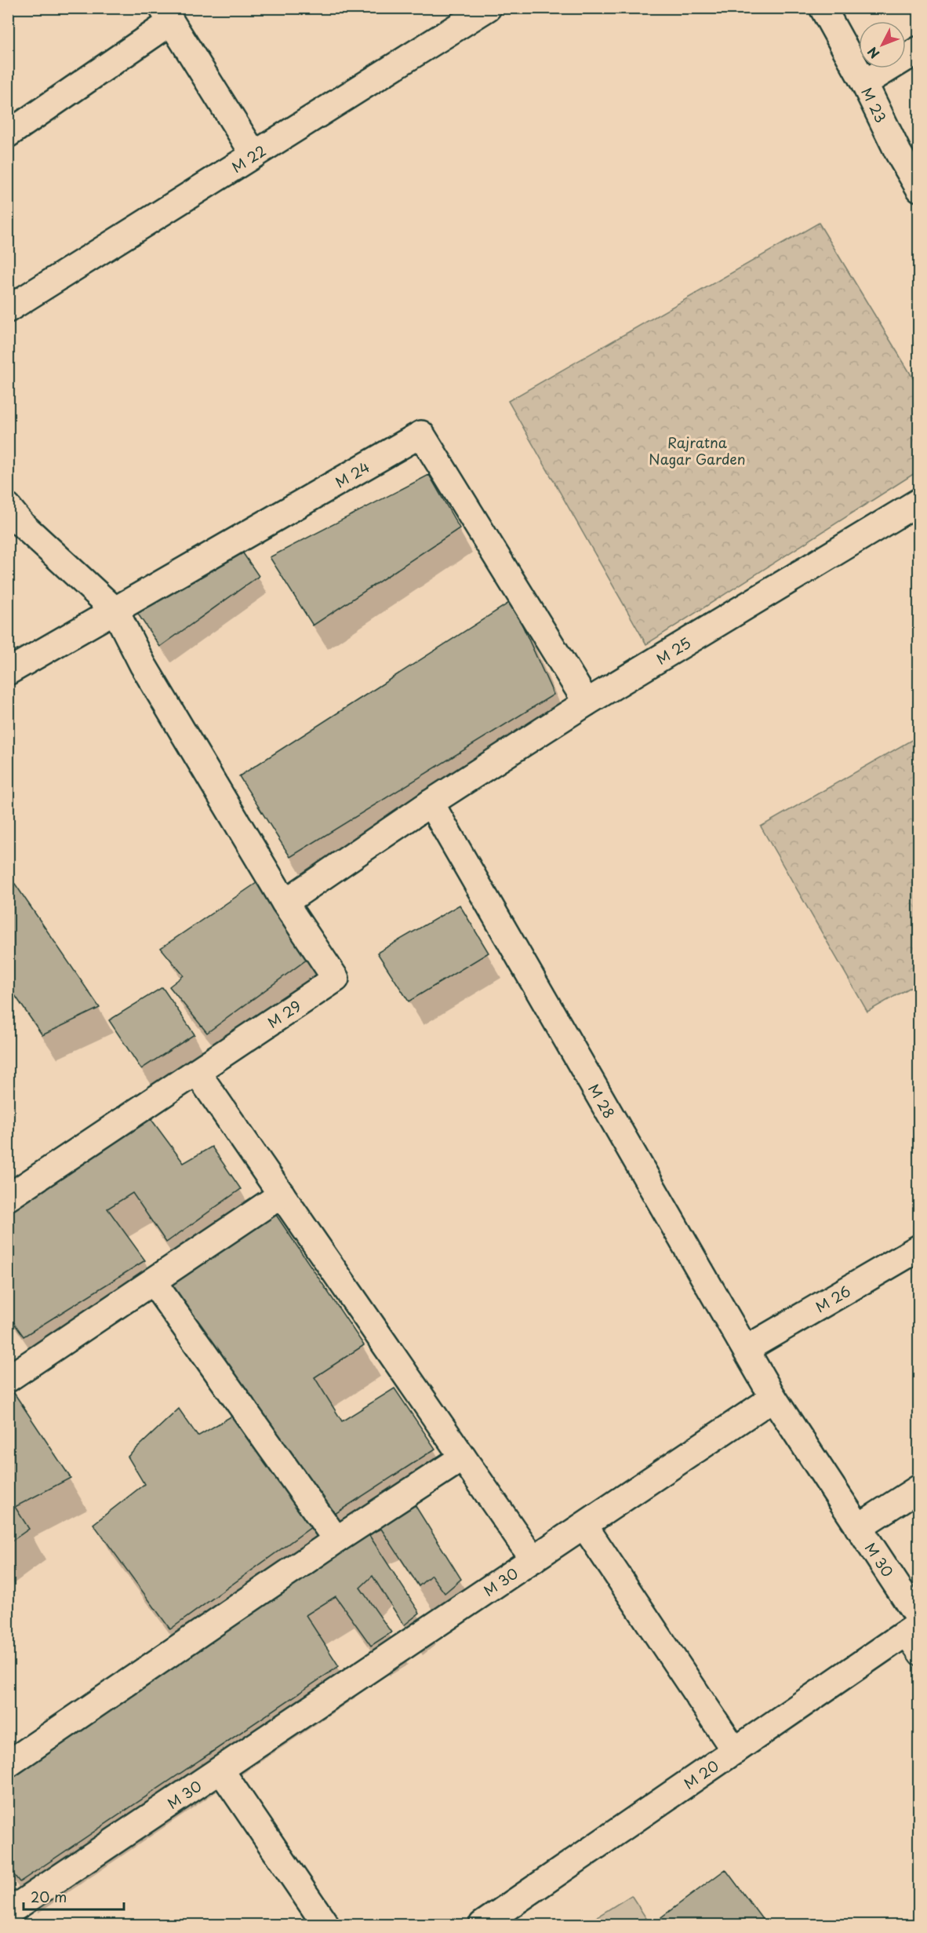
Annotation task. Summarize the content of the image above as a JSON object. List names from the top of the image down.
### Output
{
  "streets": {
    "street": [
      "M 23",
      "M 22",
      "M 24",
      "M 25",
      "M 29",
      "M 28",
      "M 26",
      "M 30",
      "M 20"
    ]
  },
  "crossings": [
    ["M 24", "M 25"],
    ["M 25", "M 28"],
    ["M 28", "M 26"],
    ["M 28", "M 30"],
    ["M 30", "M 20"]
  ],
  "parks": ["Rajratna Nagar Garden"],
  "scale_bar": "20 m",
  "north": "bottom left"
}
